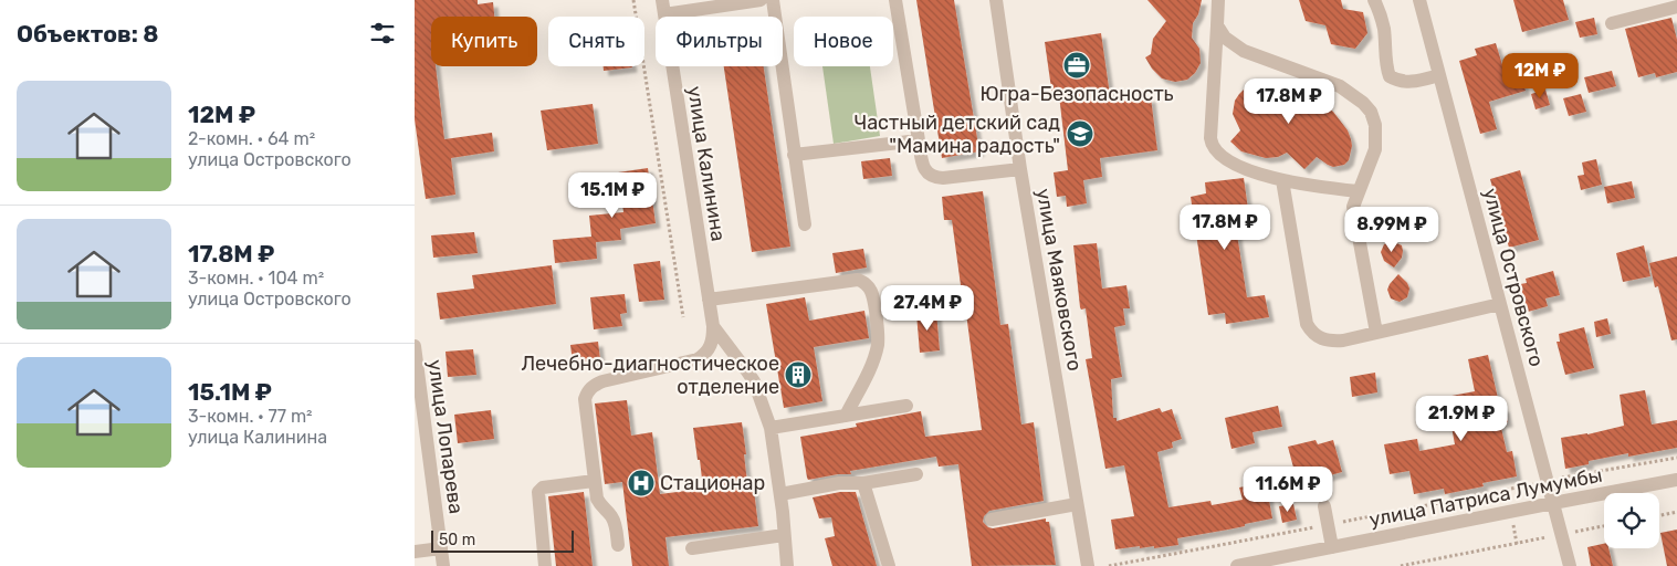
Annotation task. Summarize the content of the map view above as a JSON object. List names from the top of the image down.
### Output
{
  "streets": {
    "street": [
      "улица Калинина",
      "улица Островского",
      "улица Маяковского",
      "улица Лопарева",
      "улица Патриса Лумумбы"
    ]
  },
  "crossings": [
    ["улица Островского", "улица Патриса Лумумбы"]
  ],
  "places": {
    "office": ["Югра-Безопасность"],
    "school or university": ["Частный детский сад \"Мамина радость\""],
    "building": ["Лечебно-диагностическое отделение"],
    "hospital": ["Стационар"]
  },
  "scale_bar": "50 m",
  "page": {
    "heading": "Объектов: 8",
    "chip": [
      "Купить",
      "Снять",
      "Фильтры",
      "Новое"
    ],
    "price": [
      "12M ₽",
      "17.8M ₽",
      "15.1M ₽",
      "17.8M ₽",
      "8.99M ₽",
      "27.4M ₽",
      "21.9M ₽",
      "11.6M ₽"
    ],
    "list": [
      {
        "name": "12M ₽",
        "note": "2-комн. · 64 m² · улица Островского"
      },
      {
        "name": "17.8M ₽",
        "note": "3-комн. · 104 m² · улица Островского"
      },
      {
        "name": "15.1M ₽",
        "note": "3-комн. · 77 m² · улица Калинина"
      }
    ],
    "scale": "50 m"
  }
}
